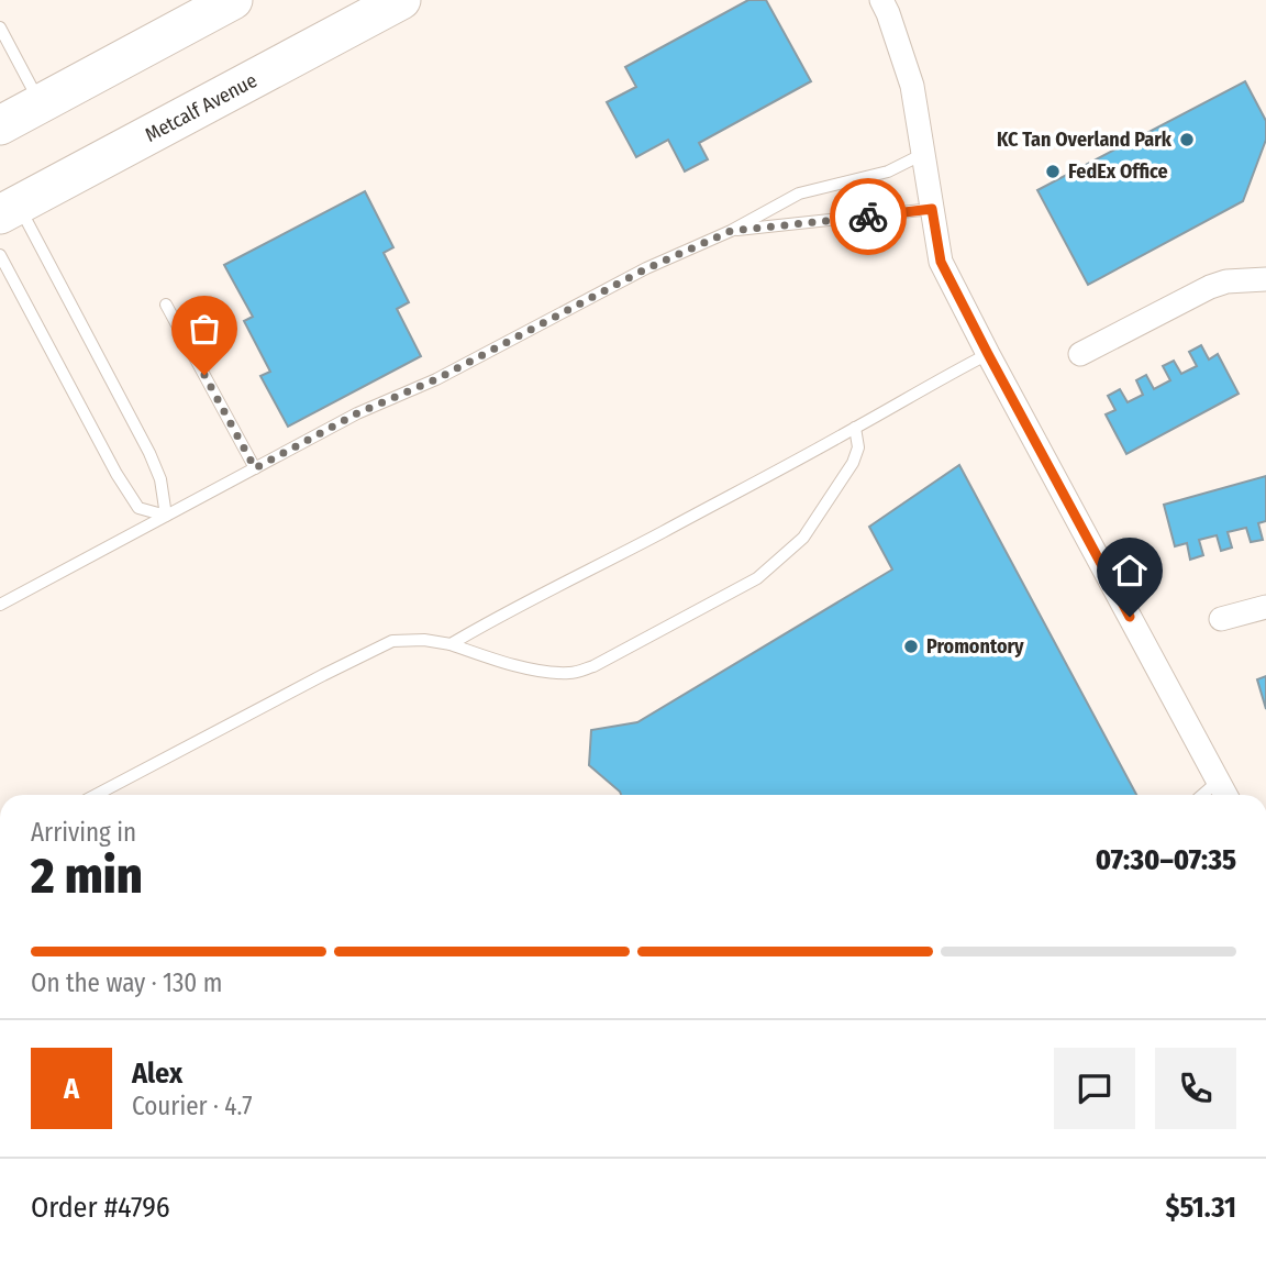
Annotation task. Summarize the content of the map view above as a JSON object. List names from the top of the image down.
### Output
{
  "streets": {
    "main road": ["Metcalf Avenue"]
  },
  "places": ["KC Tan Overland Park", "FedEx Office", "Promontory"],
  "page": {
    "heading": ["2 min", "Arriving in", "07:30–07:35"],
    "panel": [
      "Alex",
      "Courier · 4.7",
      "Order #4796",
      "$51.31"
    ],
    "bar": "On the way · 130 m",
    "round": "A"
  }
}
